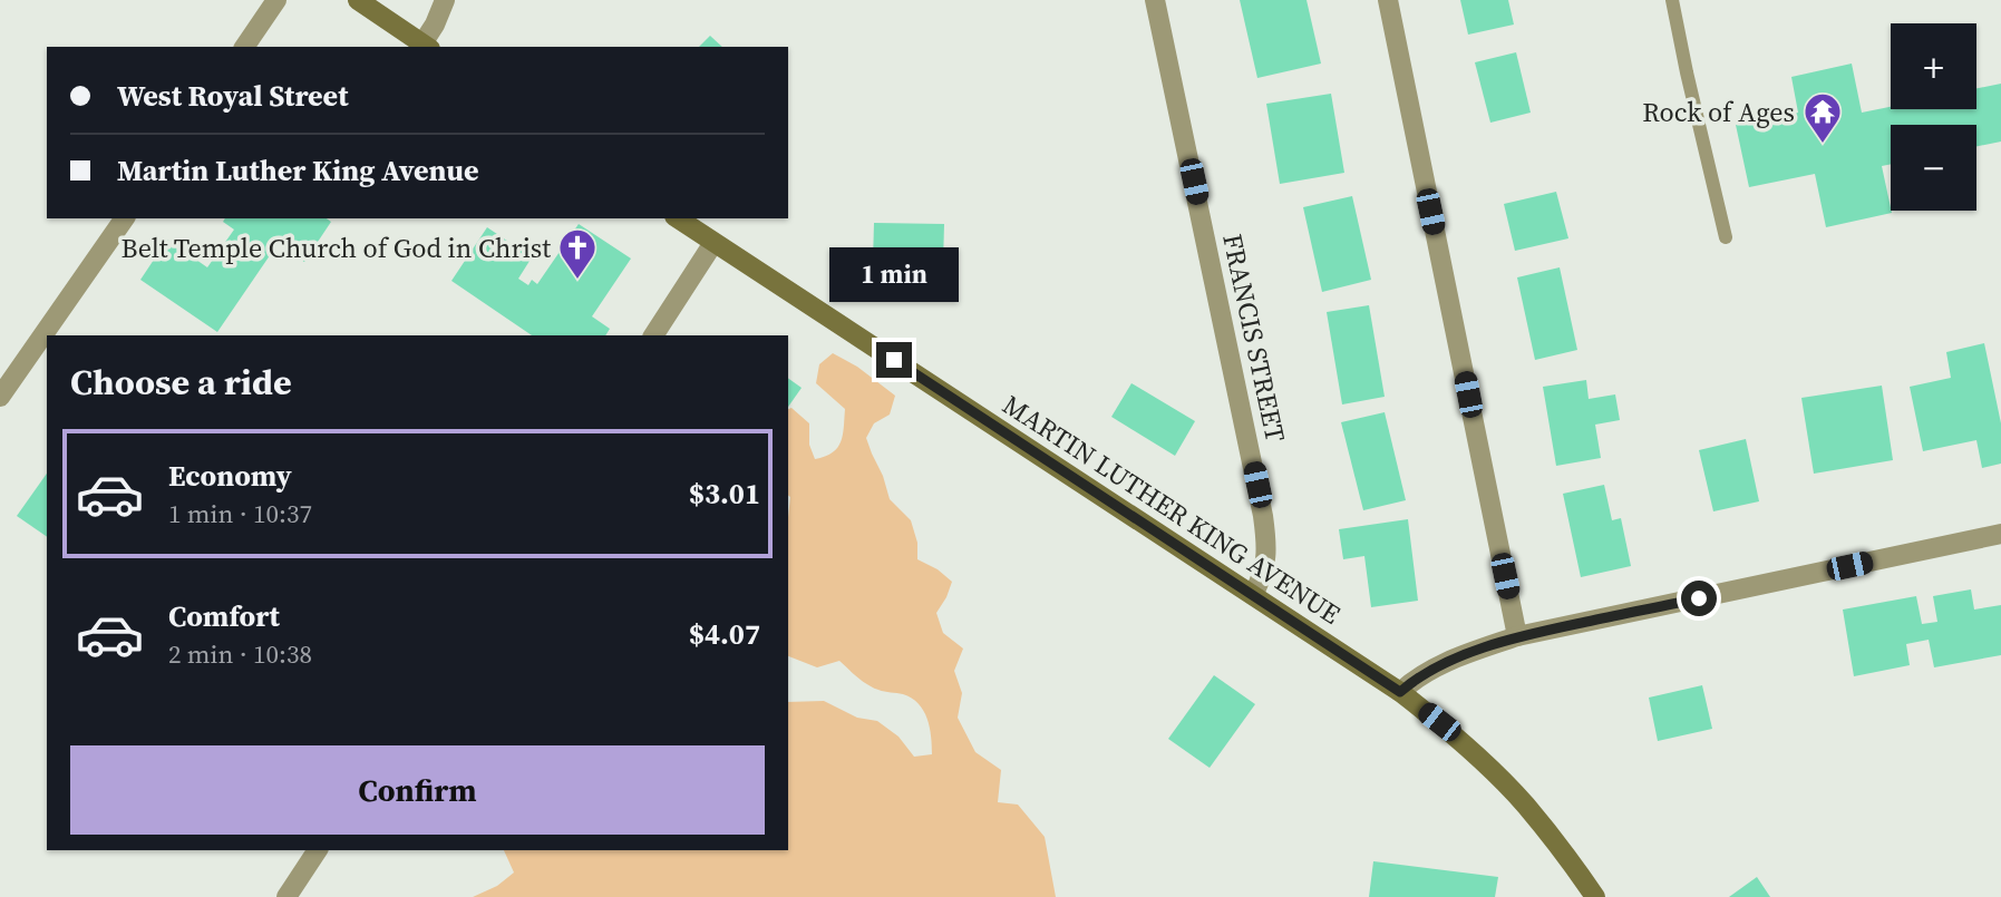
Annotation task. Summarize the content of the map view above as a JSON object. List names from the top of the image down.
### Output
{
  "streets": {
    "street": ["FRANCIS STREET", "MARTIN LUTHER KING AVENUE"]
  },
  "crossings": [
    ["FRANCIS STREET", "MARTIN LUTHER KING AVENUE"]
  ],
  "places": {
    "temple": ["Rock of Ages"],
    "church": ["Belt Temple Church of God in Christ"]
  },
  "page": {
    "map_buttons": ["+", "−"],
    "banner": ["West Royal Street", "Martin Luther King Avenue"],
    "bubble": "1 min",
    "heading": "Choose a ride",
    "list": [
      {
        "name": "Economy",
        "note": "1 min · 10:37",
        "value": "$3.01"
      },
      {
        "name": "Comfort",
        "note": "2 min · 10:38",
        "value": "$4.07"
      }
    ],
    "buttons": "Confirm"
  }
}
